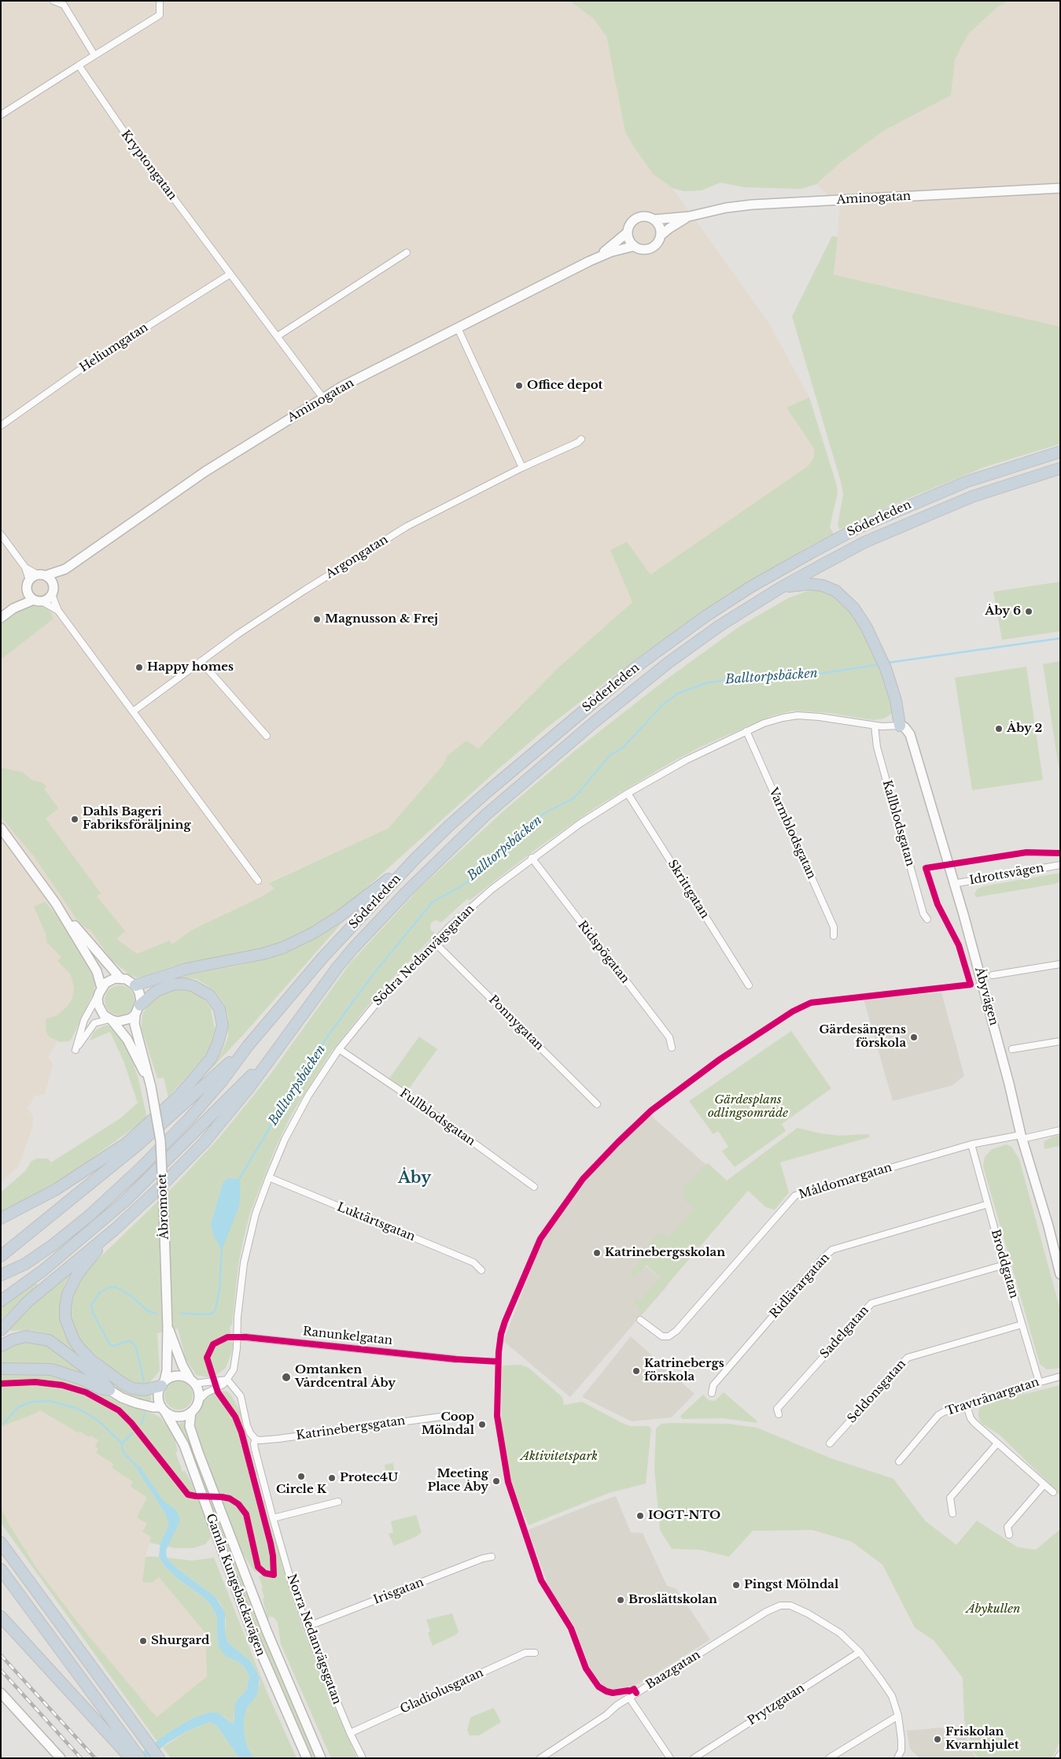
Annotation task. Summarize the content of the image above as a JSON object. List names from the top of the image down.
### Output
{
  "streets": {
    "highway": ["Söderleden"],
    "street": [
      "Kryptongatan",
      "Aminogatan",
      "Heliumgatan",
      "Argongatan",
      "Kallblodsgatan",
      "Varmblodsgatan",
      "Idrottsvägen",
      "Skrittgatan",
      "Ridspögatan",
      "Södra Nedanvägsgatan",
      "Åbyvägen",
      "Ponnygatan",
      "Fullblodsgatan",
      "Måldomargatan",
      "Åbromotet",
      "Luktärtsgatan",
      "Broddgatan",
      "Ridlärargatan",
      "Sadelgatan",
      "Ranunkelgatan",
      "Seldonsgatan",
      "Travtränargatan",
      "Katrinebergsgatan",
      "Gamla Kungsbackavägen",
      "Irisgatan",
      "Norra Nedanvägsgatan",
      "Baazgatan",
      "Gladiolusgatan",
      "Prytzgatan"
    ]
  },
  "crossings": [
    ["Kryptongatan", "Aminogatan"],
    ["Kryptongatan", "Heliumgatan"],
    ["Kallblodsgatan", "Södra Nedanvägsgatan"],
    ["Varmblodsgatan", "Södra Nedanvägsgatan"],
    ["Idrottsvägen", "Åbyvägen"],
    ["Skrittgatan", "Södra Nedanvägsgatan"],
    ["Ridspögatan", "Södra Nedanvägsgatan"],
    ["Södra Nedanvägsgatan", "Åbyvägen"],
    ["Södra Nedanvägsgatan", "Ponnygatan"],
    ["Södra Nedanvägsgatan", "Fullblodsgatan"],
    ["Södra Nedanvägsgatan", "Luktärtsgatan"],
    ["Södra Nedanvägsgatan", "Ranunkelgatan"],
    ["Södra Nedanvägsgatan", "Norra Nedanvägsgatan"],
    ["Åbyvägen", "Måldomargatan"],
    ["Måldomargatan", "Broddgatan"],
    ["Åbromotet", "Gamla Kungsbackavägen"],
    ["Broddgatan", "Ridlärargatan"],
    ["Broddgatan", "Sadelgatan"],
    ["Broddgatan", "Seldonsgatan"],
    ["Broddgatan", "Travtränargatan"],
    ["Katrinebergsgatan", "Norra Nedanvägsgatan"],
    ["Irisgatan", "Norra Nedanvägsgatan"],
    ["Norra Nedanvägsgatan", "Gladiolusgatan"],
    ["Baazgatan", "Prytzgatan"]
  ],
  "districts": ["Åby"],
  "water": ["Balltorpsbäcken"],
  "parks": ["Gärdesplans odlingsområde", "Aktivitetspark", "Åbykullen"],
  "places": [
    "Office depot",
    "Åby 6",
    "Magnusson & Frej",
    "Happy homes",
    "Åby 2",
    "Dahls Bageri Fabriksföräljning",
    "Gärdesängens förskola",
    "Katrinebergsskolan",
    "Katrinebergs förskola",
    "Omtanken Vårdcentral Åby",
    "Coop Mölndal",
    "Circle K",
    "Protec4U",
    "Meeting Place Åby",
    "IOGT-NTO",
    "Pingst Mölndal",
    "Broslättskolan",
    "Shurgard",
    "Friskolan Kvarnhjulet"
  ]
}
